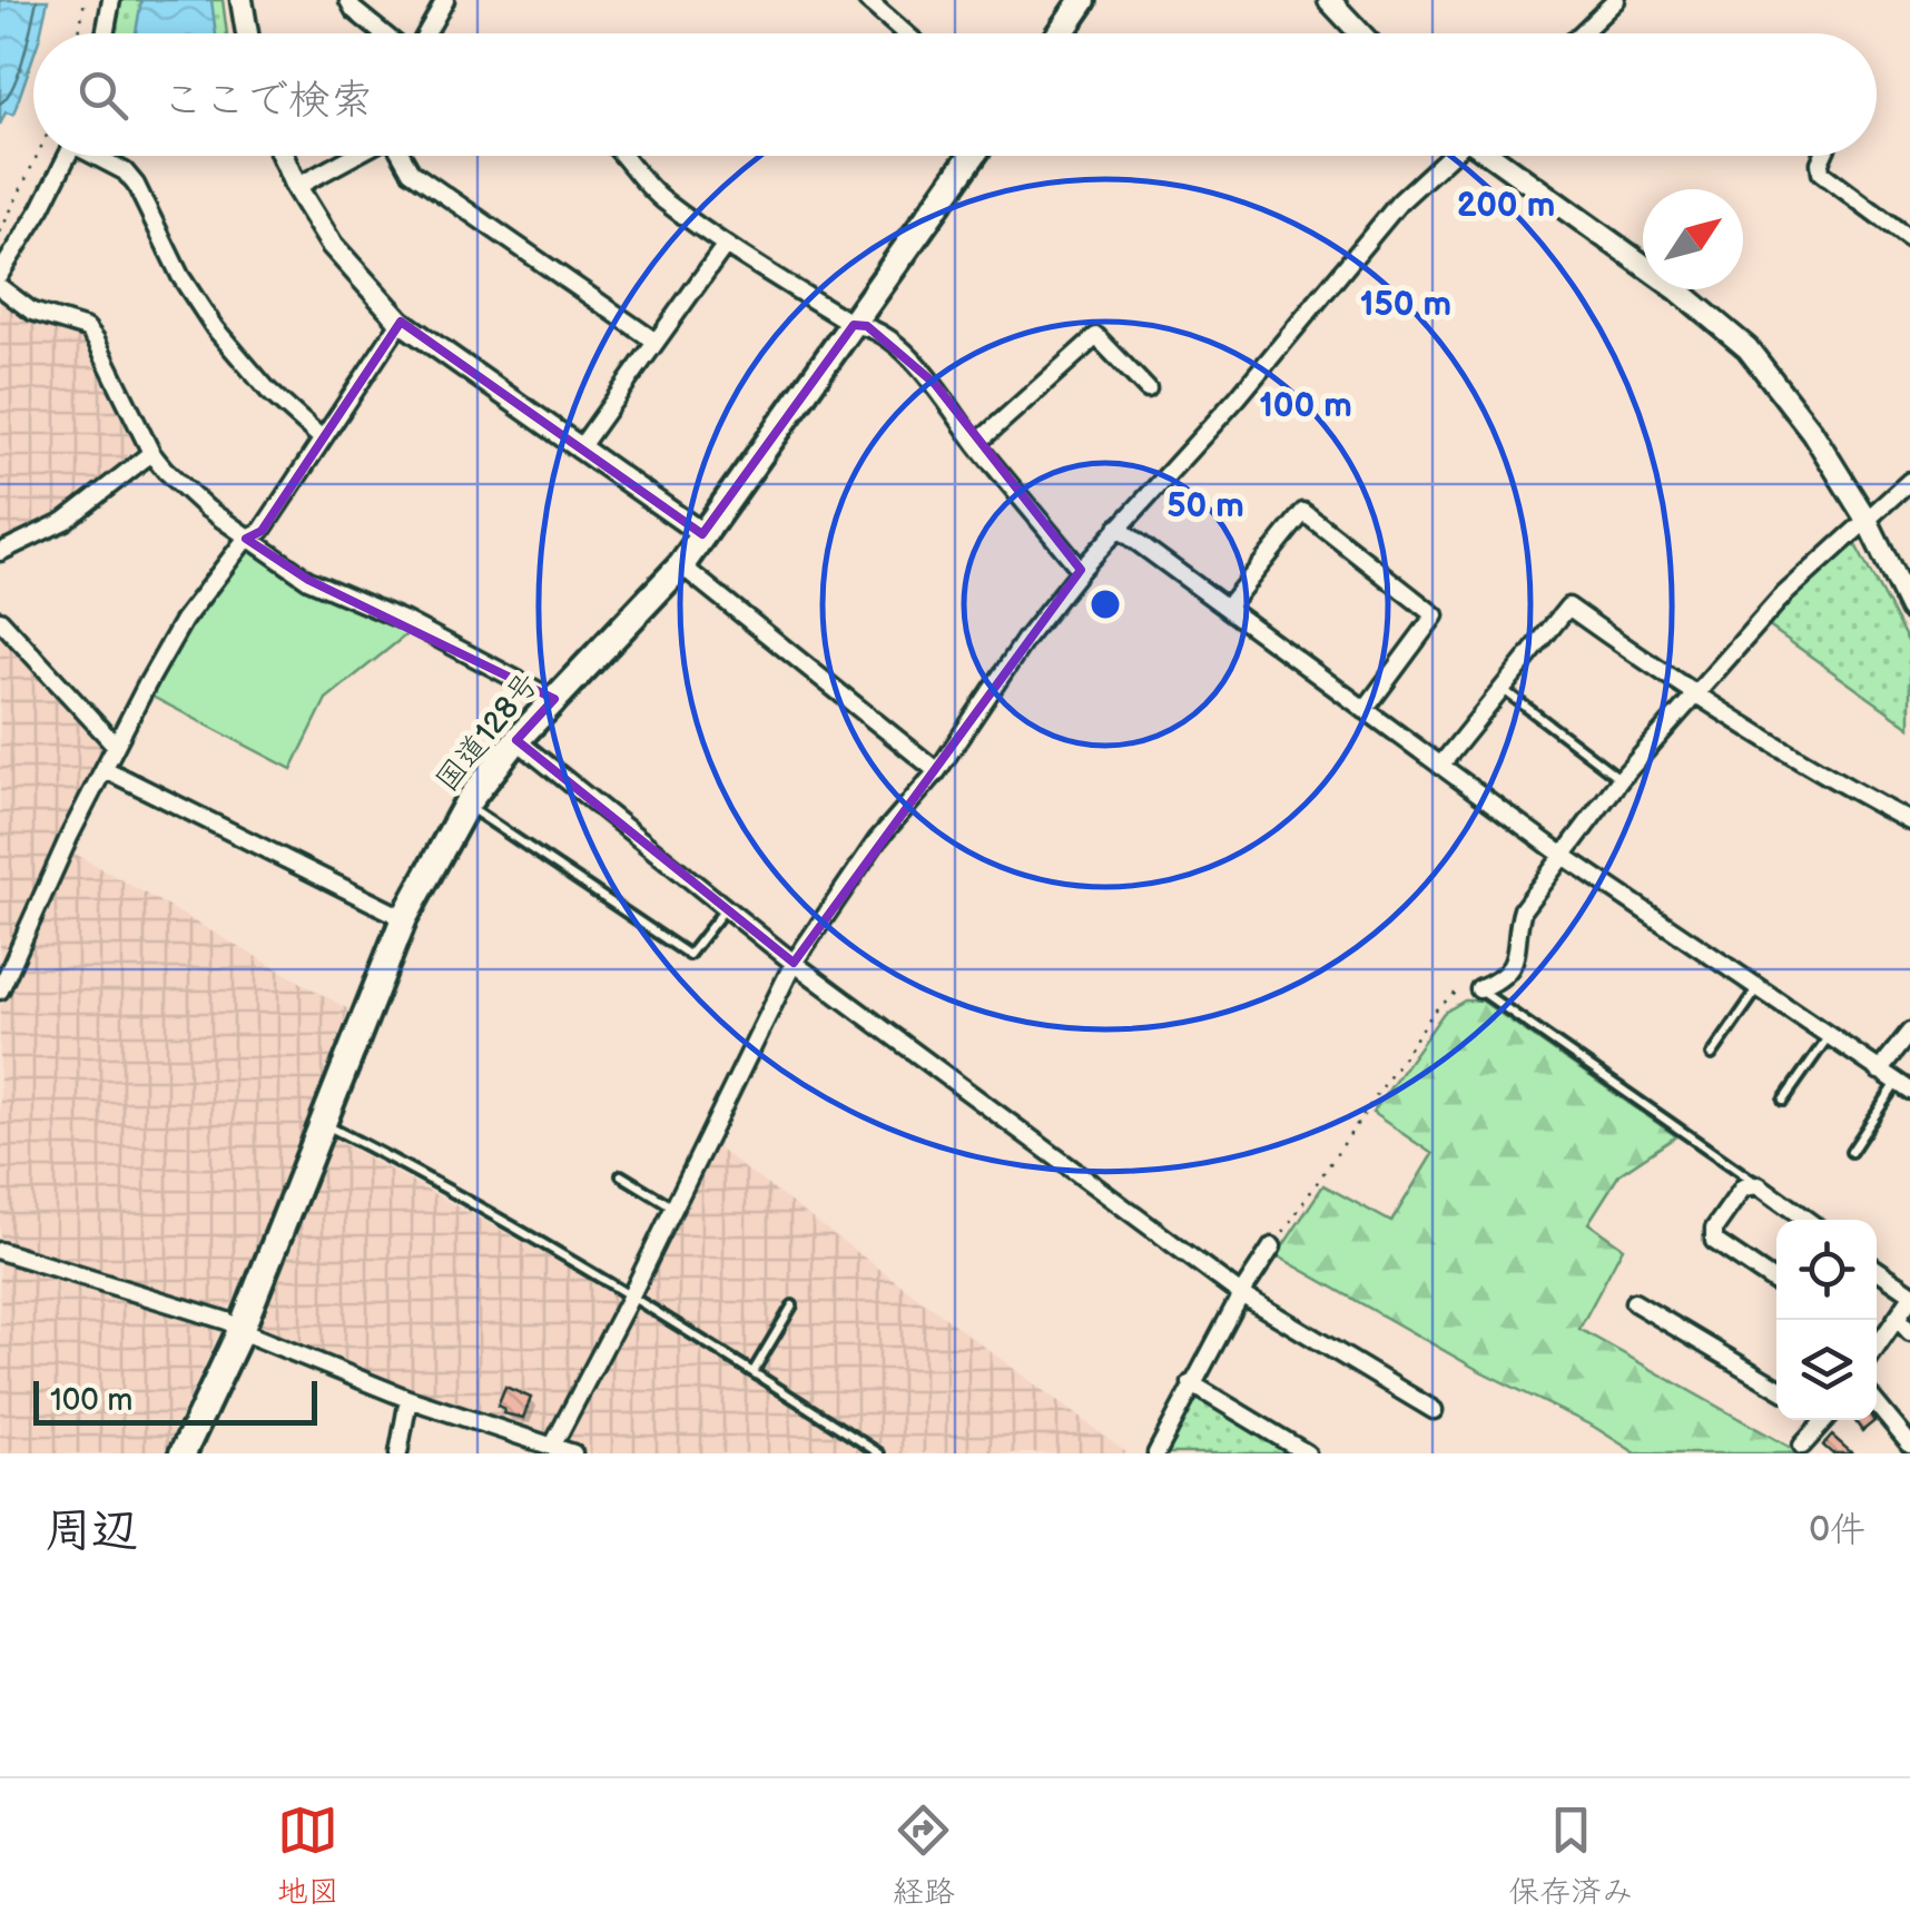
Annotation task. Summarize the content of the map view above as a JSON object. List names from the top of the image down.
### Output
{
  "streets": {
    "highway": ["国道128号"]
  },
  "scale_bar": "100 m",
  "north": "top right",
  "page": {
    "search": "ここで検索",
    "scale": "100 m",
    "heading": ["周辺", "0件"],
    "nav": ["地図", "経路", "保存済み"]
  },
  "rings": [
    "200 m",
    "150 m",
    "100 m",
    "50 m"
  ]
}
